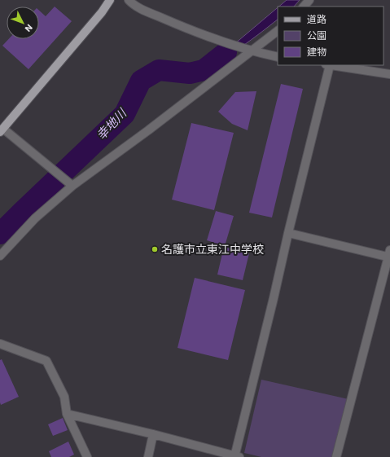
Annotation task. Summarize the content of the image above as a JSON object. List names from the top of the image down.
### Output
{
  "water": ["幸地川"],
  "places": ["名護市立東江中学校"],
  "legend": ["道路", "公園", "建物"],
  "north": "bottom right"
}
